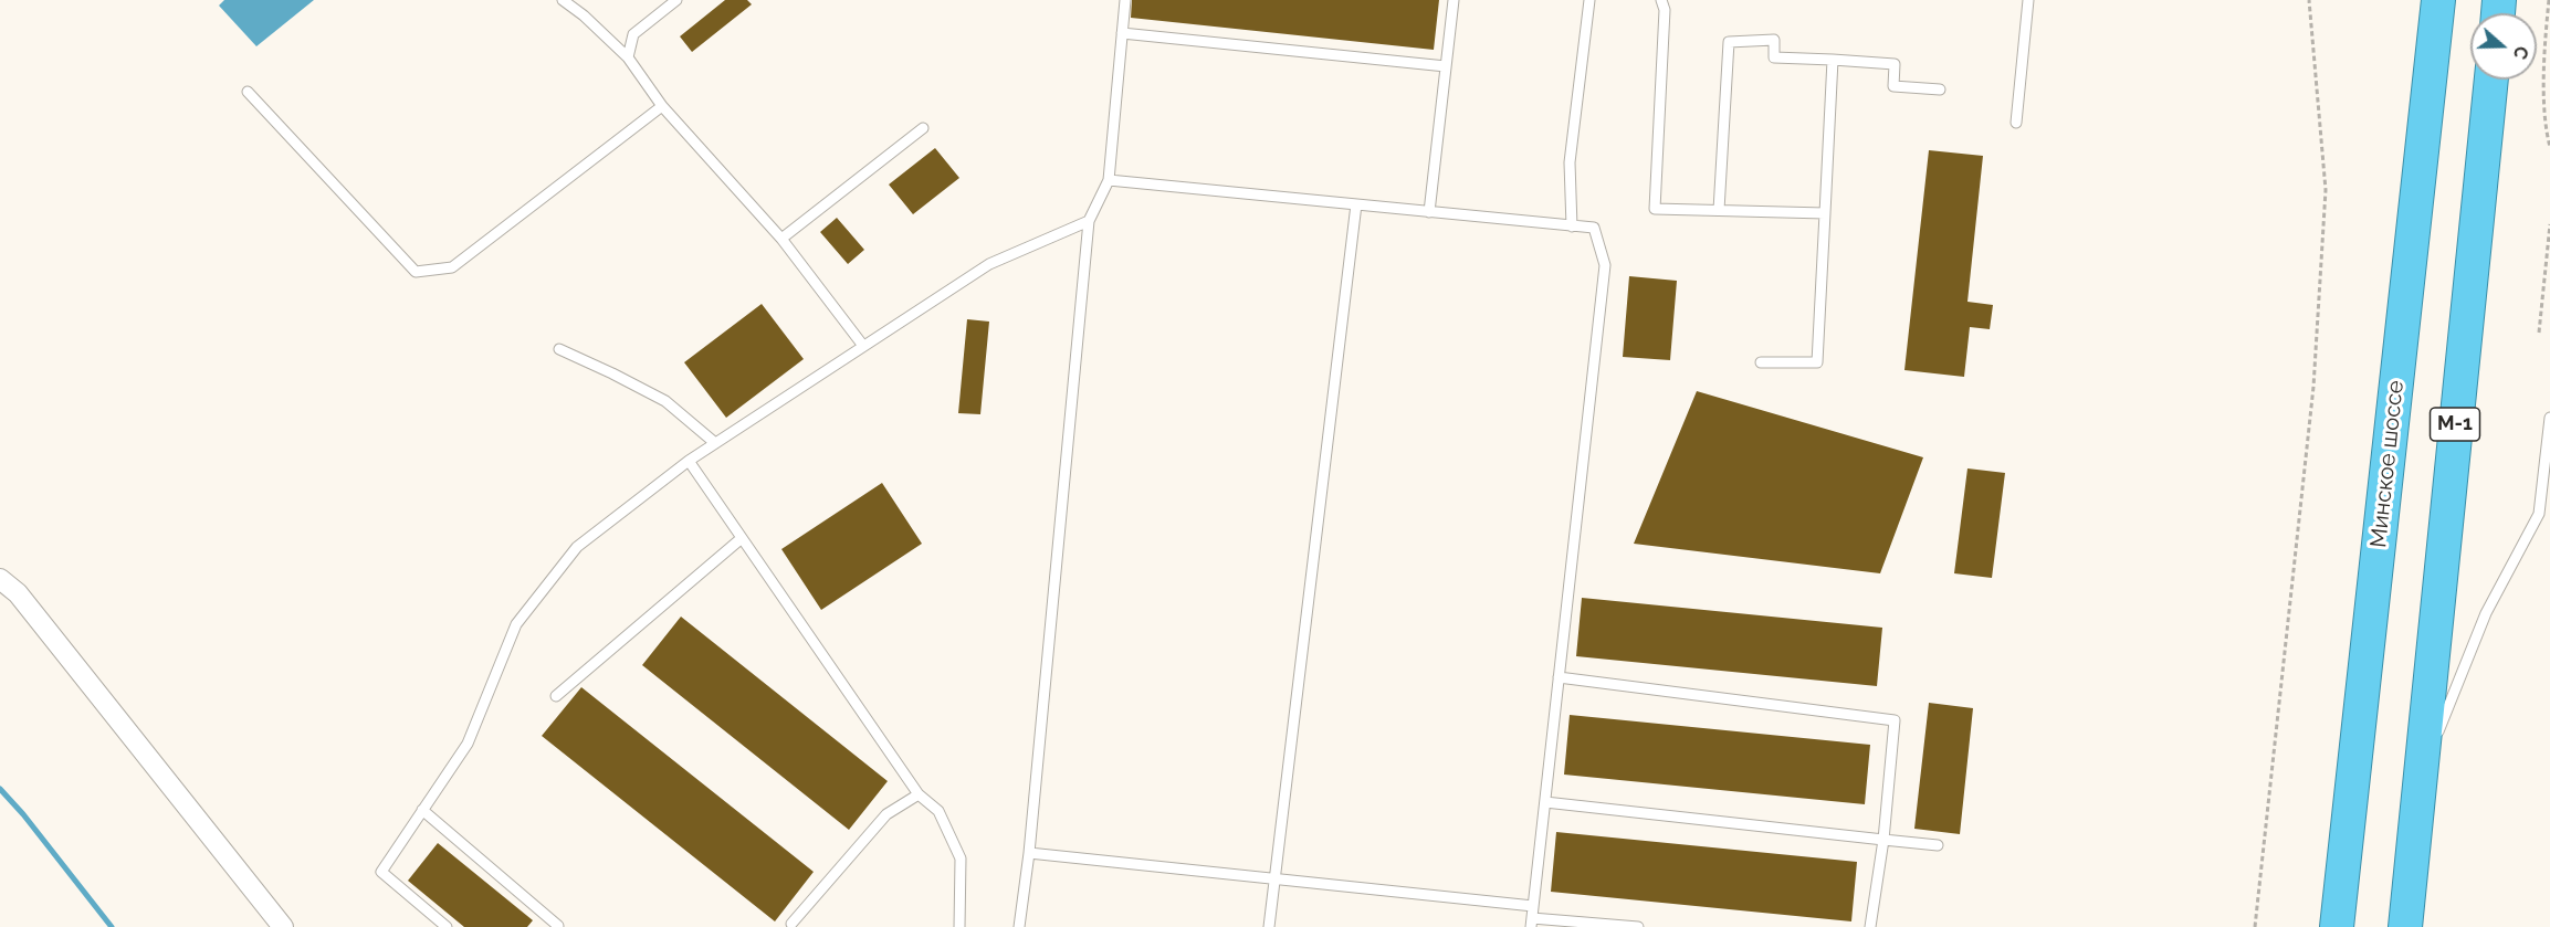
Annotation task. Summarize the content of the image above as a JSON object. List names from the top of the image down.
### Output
{
  "streets": {
    "highway": ["М-1", "Минское шоссе"]
  },
  "north": "right"
}
